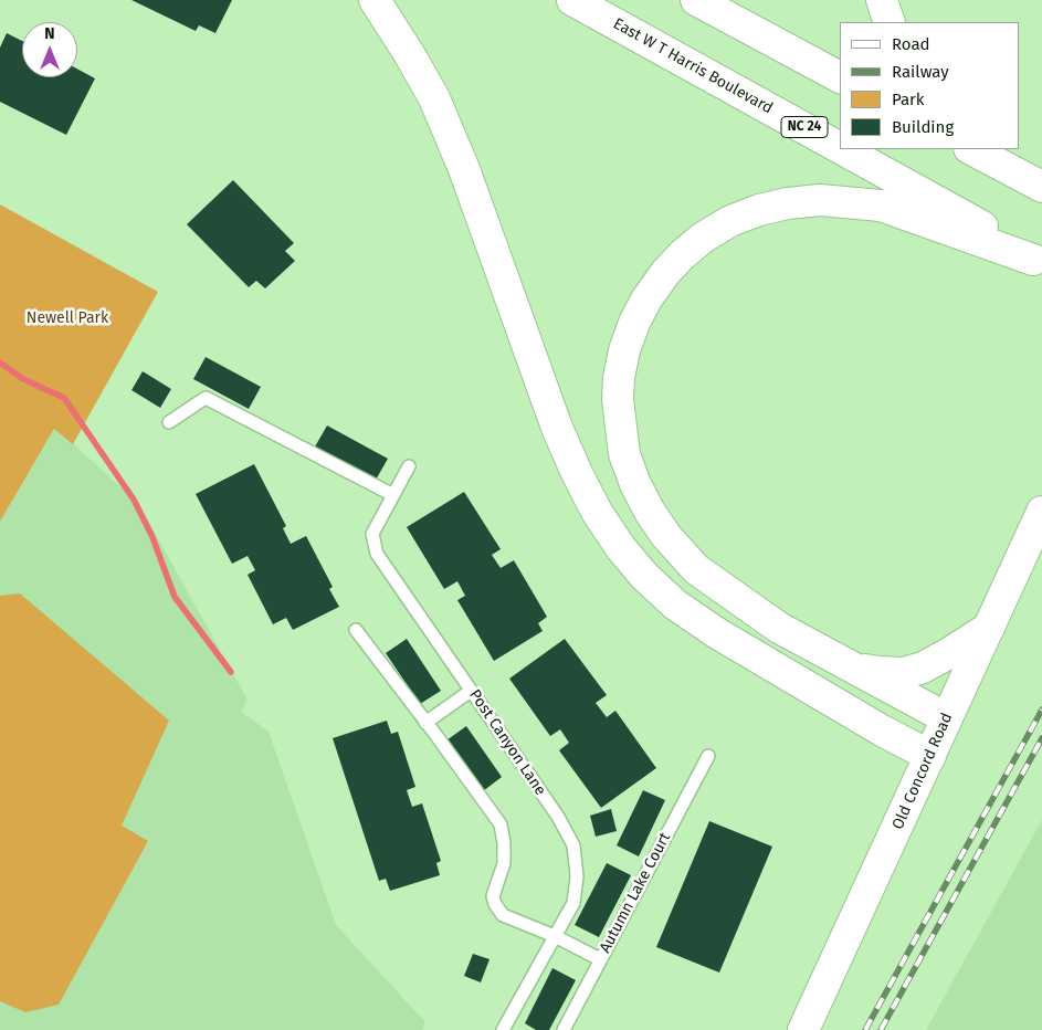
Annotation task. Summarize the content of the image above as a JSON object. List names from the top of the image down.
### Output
{
  "streets": {
    "main road": ["East W T Harris Boulevard", "NC 24", "Old Concord Road"],
    "lane": ["Post Canyon Lane", "Autumn Lake Court"]
  },
  "parks": ["Newell Park"],
  "legend": [
    "Road",
    "Railway",
    "Park",
    "Building"
  ],
  "north": "top"
}
